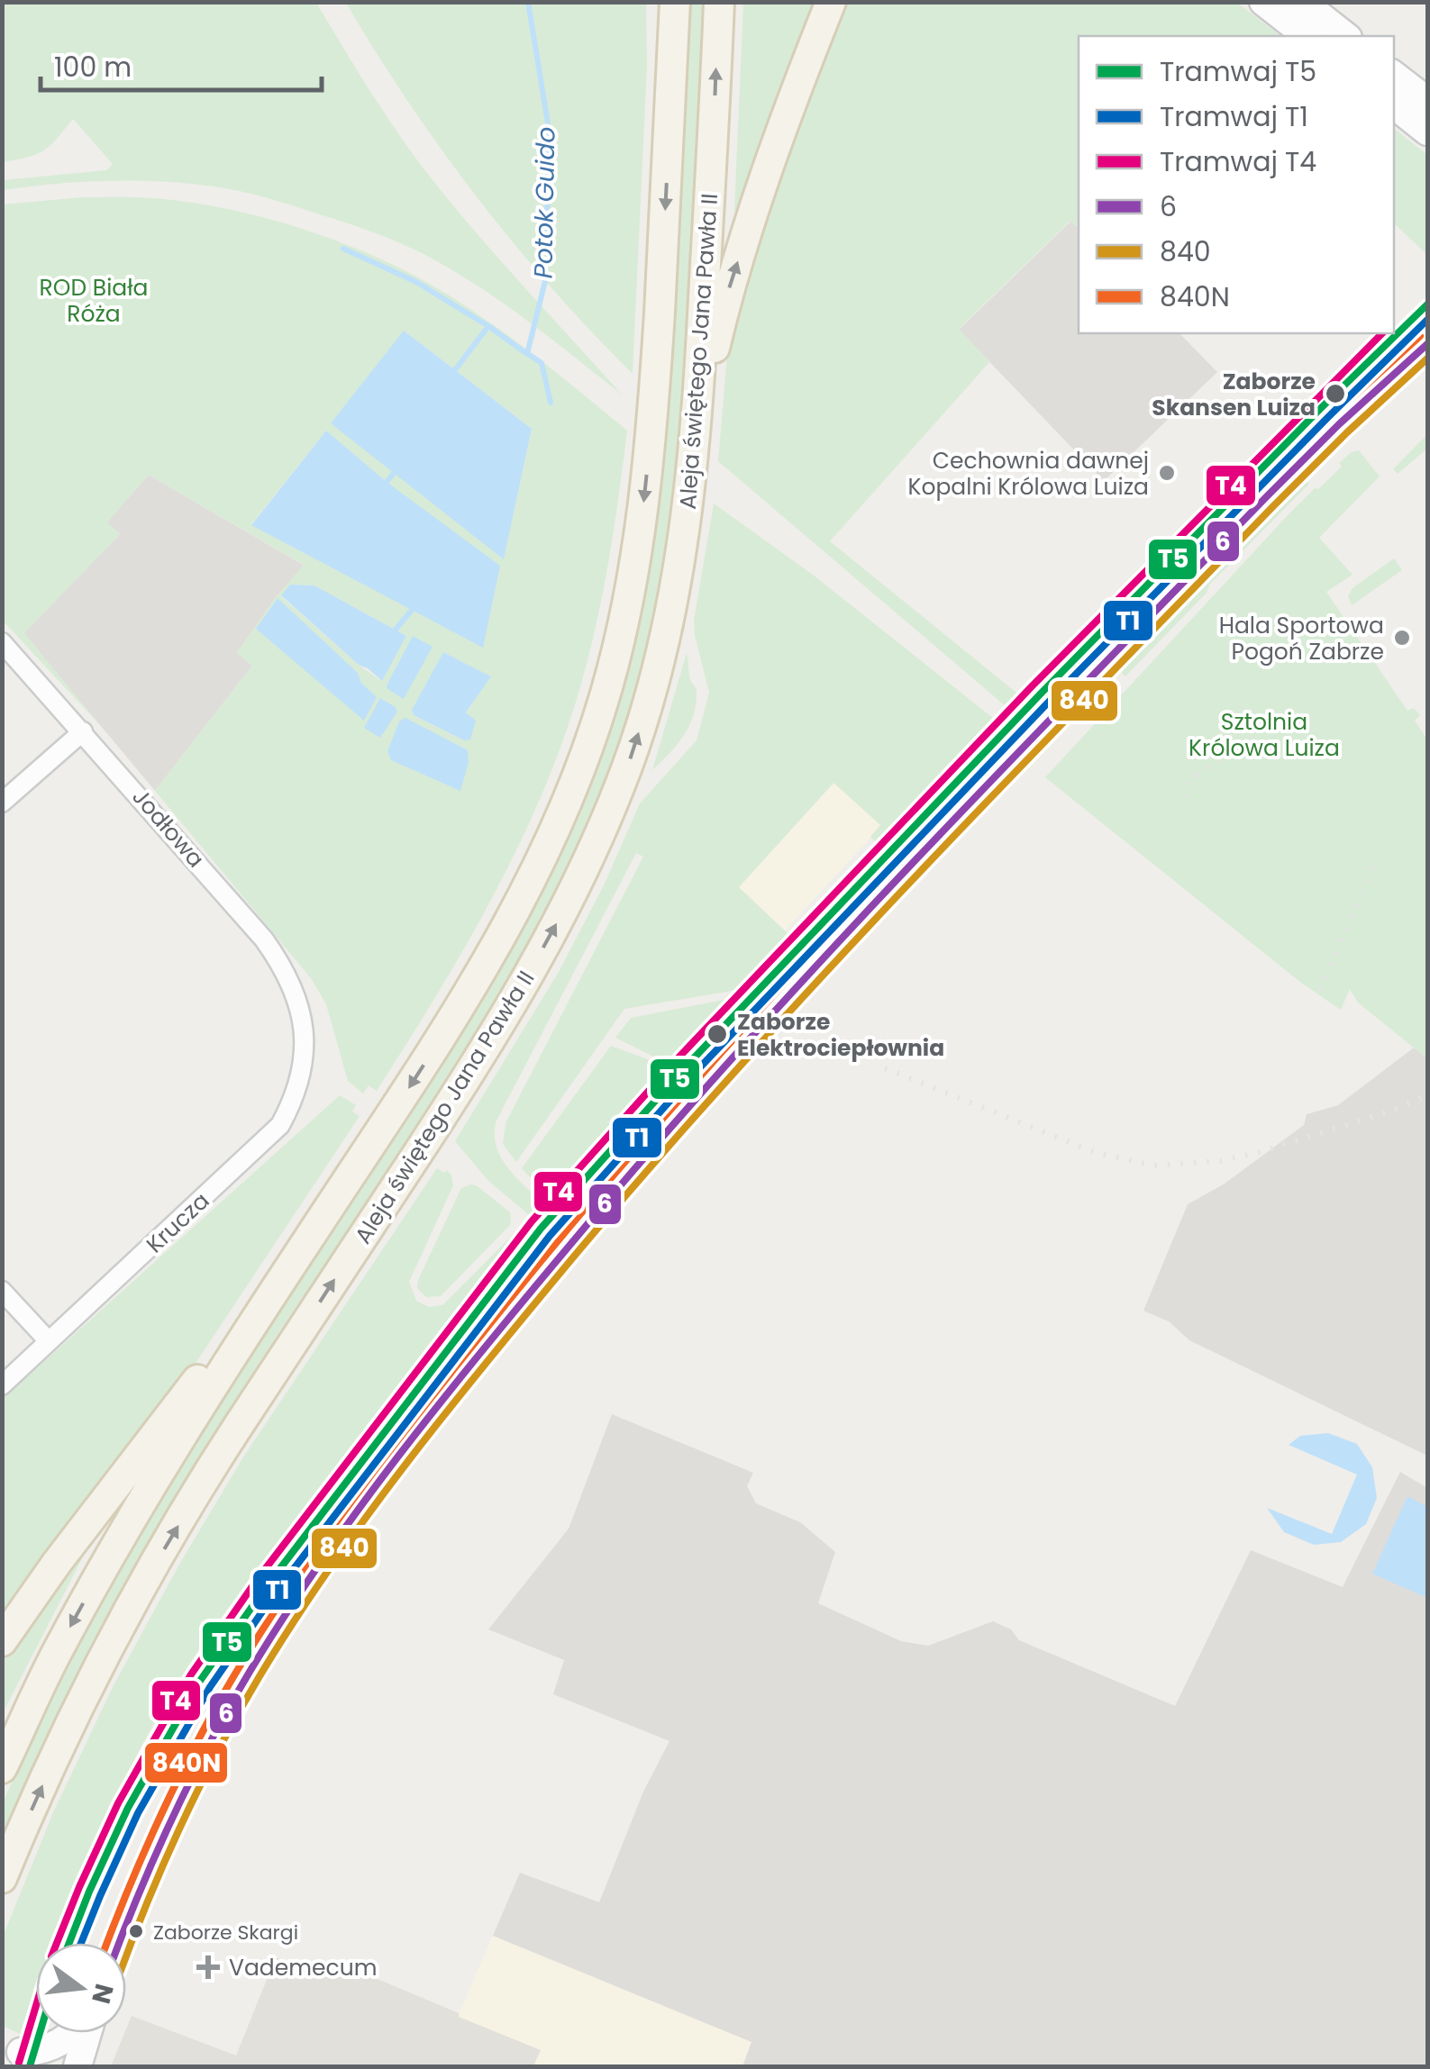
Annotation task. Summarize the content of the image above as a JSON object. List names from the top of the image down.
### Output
{
  "streets": {
    "main road": ["Aleja świętego Jana Pawła II"],
    "street": ["Jodłowa", "Krucza"]
  },
  "crossings": [
    ["Jodłowa", "Krucza"]
  ],
  "water": ["Potok Guido"],
  "parks": ["ROD Biała Róża", "Sztolnia Królowa Luiza"],
  "places": {
    "other": [
      "Zaborze Skansen Luiza",
      "Cechownia dawnej Kopalni Królowa Luiza",
      "Hala Sportowa Pogoń Zabrze",
      "Zaborze Elektrociepłownia",
      "Zaborze Skargi"
    ],
    "health": ["Vademecum"]
  },
  "lines": [
    "tram line T5",
    "tram line T1",
    "tram line T4",
    "transit line 840N",
    "transit line 6",
    "transit line 840"
  ],
  "legend": [
    "Tramwaj T5",
    "Tramwaj T1",
    "Tramwaj T4",
    "6",
    "840",
    "840N"
  ],
  "scale_bar": "100 m",
  "north": "right"
}
